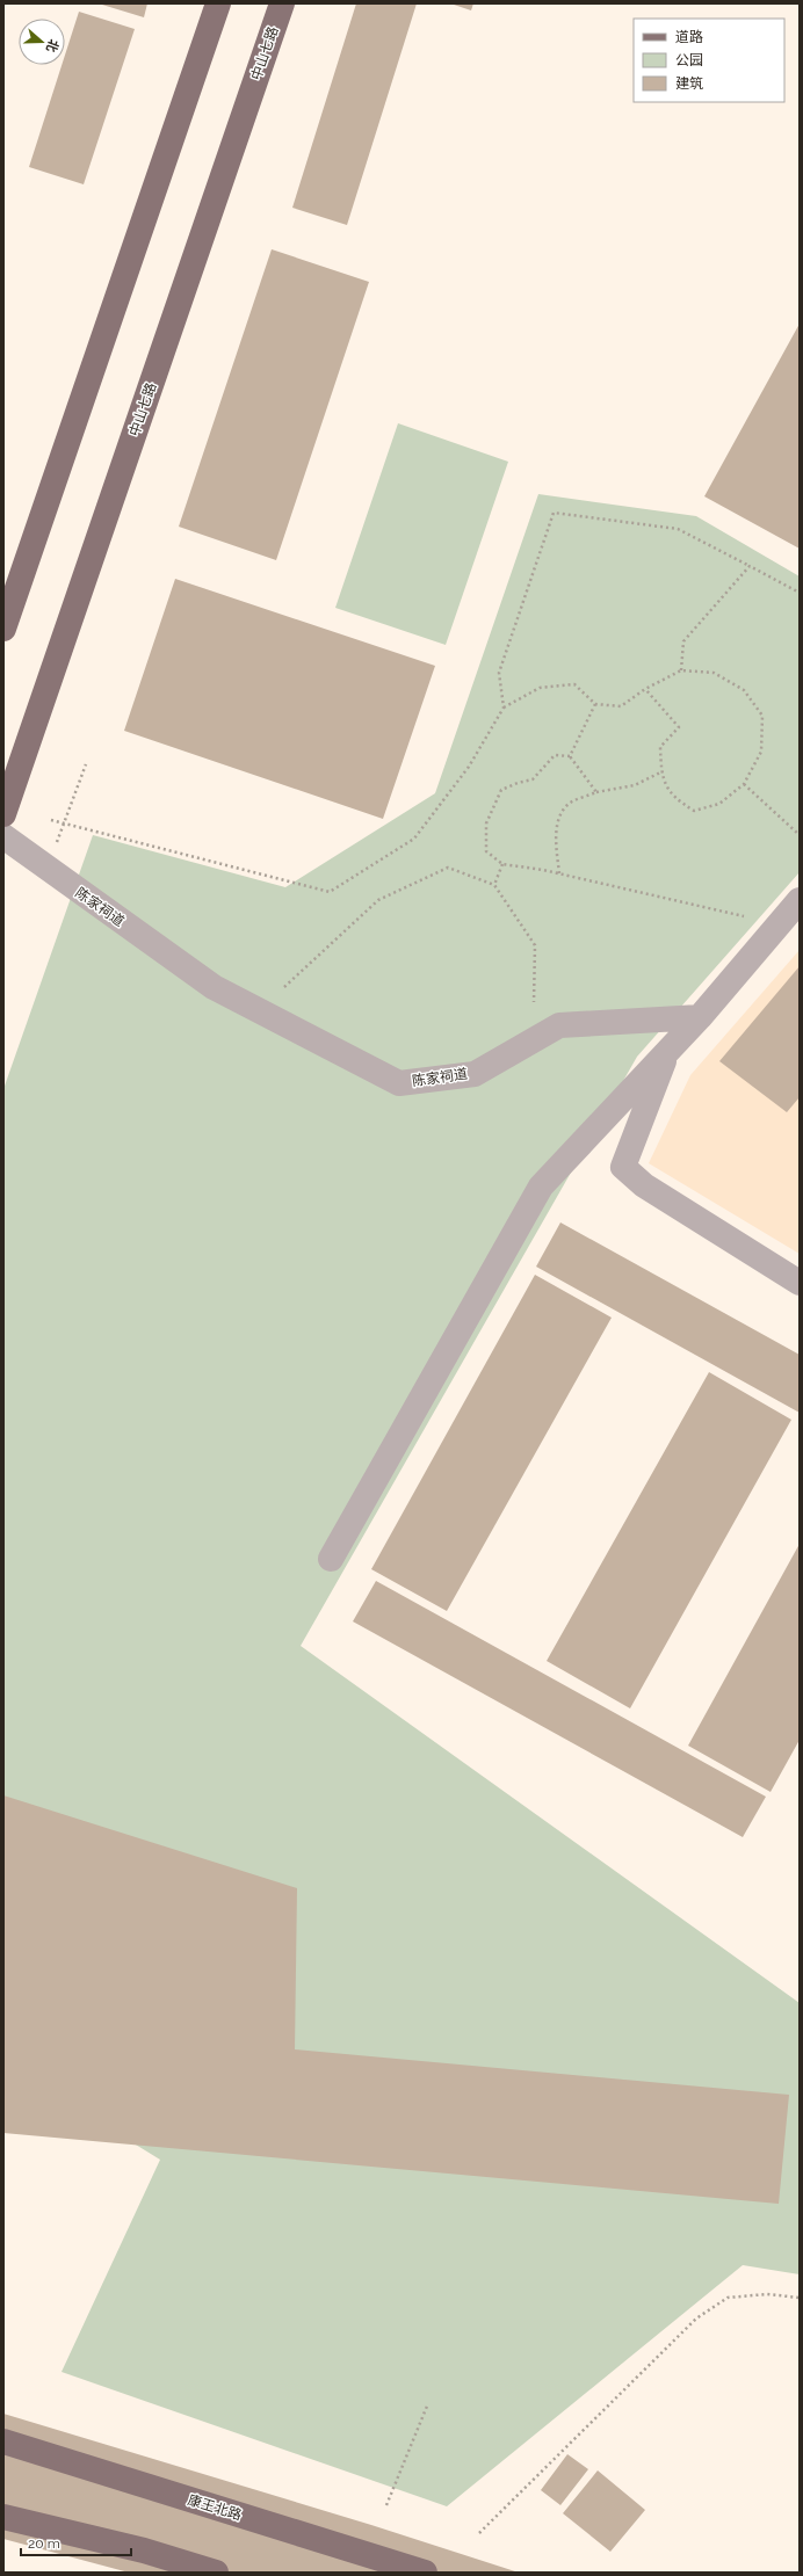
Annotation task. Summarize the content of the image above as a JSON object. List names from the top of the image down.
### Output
{
  "streets": {
    "main road": ["中山七路", "康王北路"],
    "street": ["陈家祠道"]
  },
  "legend": ["道路", "公园", "建筑"],
  "scale_bar": "20 m",
  "north": "right"
}
